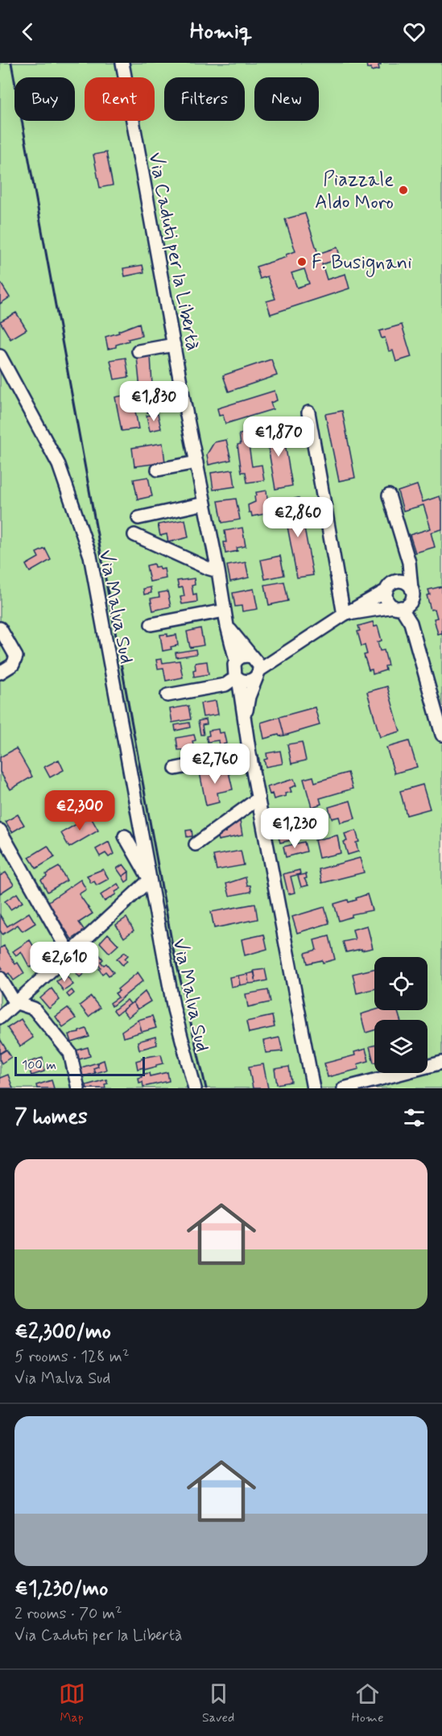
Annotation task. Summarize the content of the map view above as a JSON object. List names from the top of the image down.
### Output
{
  "streets": {
    "street": ["Via Caduti per la Libertà", "Via Malva Sud"]
  },
  "places": ["Piazzale Aldo Moro", "F. Busignani"],
  "scale_bar": "100 m",
  "page": {
    "header": "Homiq",
    "chip": [
      "Buy",
      "Rent",
      "Filters",
      "New"
    ],
    "price": [
      "€1,830",
      "€1,870",
      "€2,860",
      "€2,760",
      "€2,300",
      "€1,230",
      "€2,610"
    ],
    "scale": "100 m",
    "heading": "7 homes",
    "list": [
      {
        "name": "€2,300/mo",
        "note": "5 rooms · 128 m² · Via Malva Sud"
      },
      {
        "name": "€1,230/mo",
        "note": "2 rooms · 70 m² · Via Caduti per la Libertà"
      }
    ],
    "tabs": ["Map", "Saved", "Home"]
  }
}
